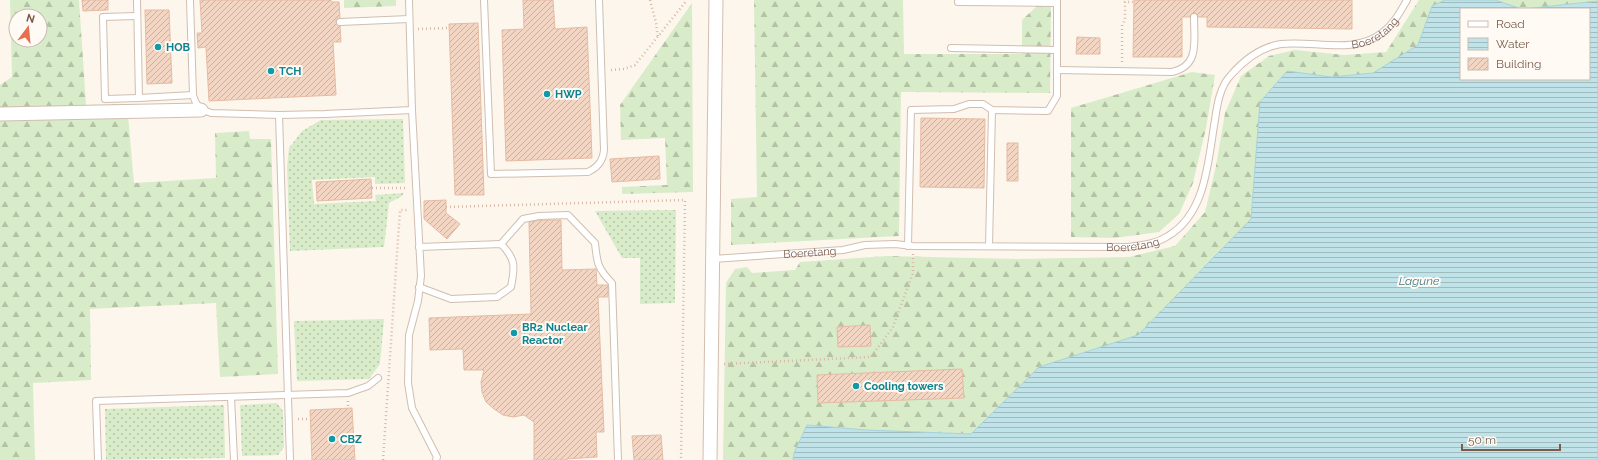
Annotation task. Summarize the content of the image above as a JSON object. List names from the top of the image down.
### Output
{
  "streets": {
    "lane": ["Boeretang"]
  },
  "water": ["Lagune"],
  "places": [
    "HOB",
    "TCH",
    "HWP",
    "BR2 Nuclear Reactor",
    "Cooling towers",
    "CBZ"
  ],
  "legend": ["Road", "Water", "Building"],
  "scale_bar": "50 m",
  "north": "top"
}
